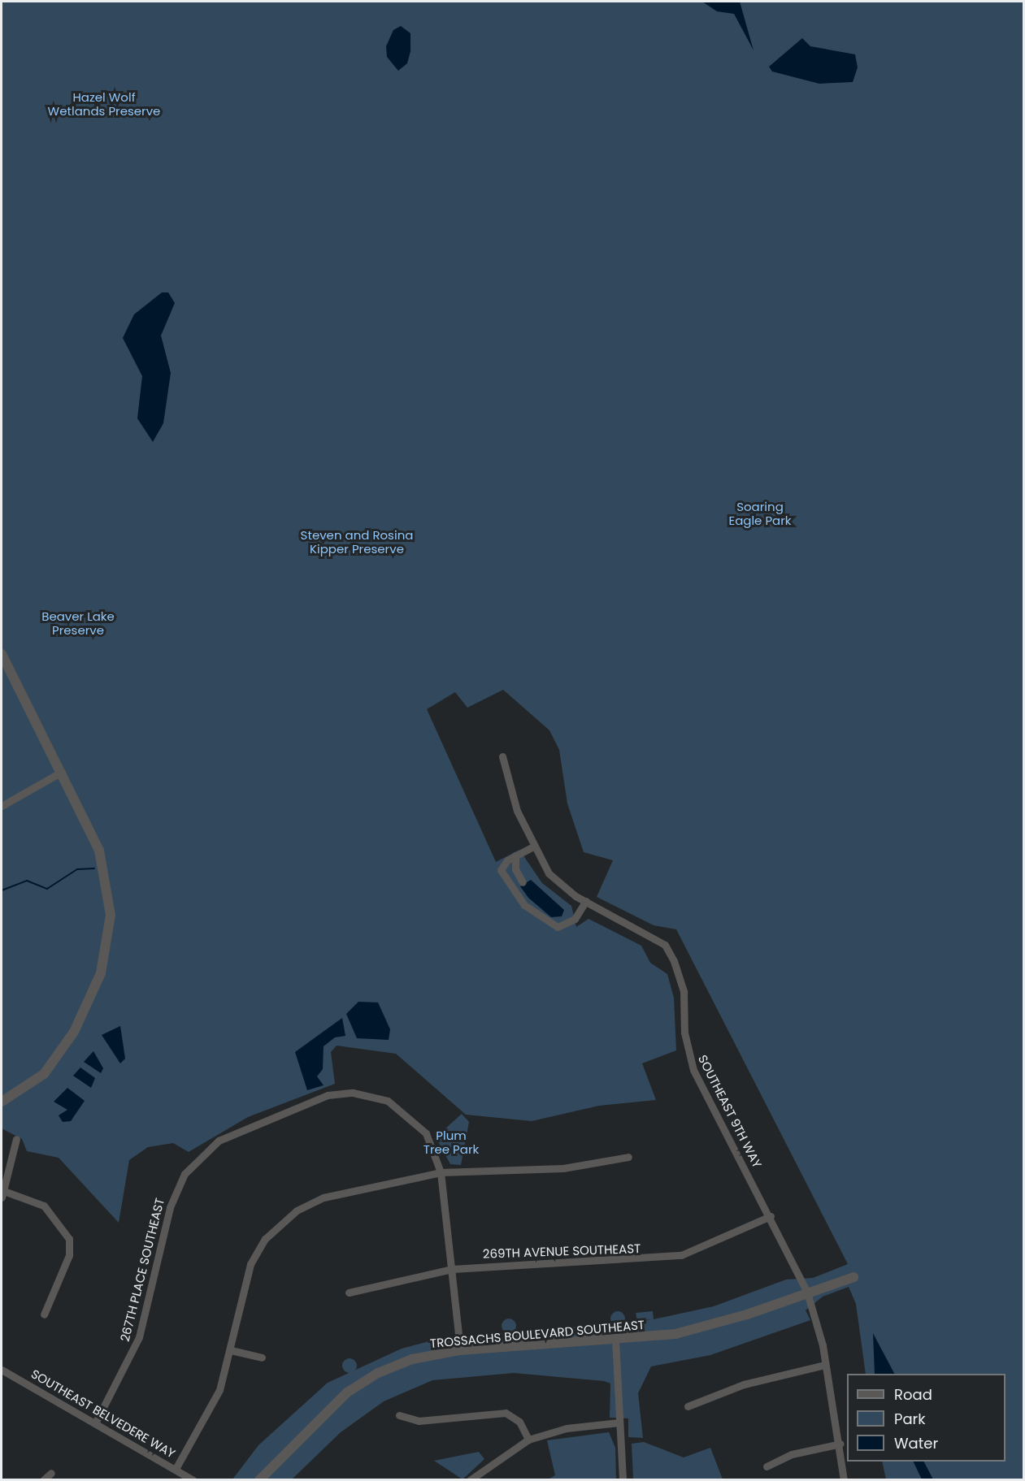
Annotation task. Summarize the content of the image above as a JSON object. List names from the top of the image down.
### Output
{
  "streets": {
    "street": [
      "SOUTHEAST 9TH WAY",
      "269TH AVENUE SOUTHEAST",
      "267TH PLACE SOUTHEAST",
      "TROSSACHS BOULEVARD SOUTHEAST",
      "SOUTHEAST BELVEDERE WAY"
    ]
  },
  "crossings": [
    ["SOUTHEAST 9TH WAY", "269TH AVENUE SOUTHEAST"],
    ["SOUTHEAST 9TH WAY", "TROSSACHS BOULEVARD SOUTHEAST"],
    ["267TH PLACE SOUTHEAST", "SOUTHEAST BELVEDERE WAY"]
  ],
  "parks": [
    "Hazel Wolf Wetlands Preserve",
    "Soaring Eagle Park",
    "Steven and Rosina Kipper Preserve",
    "Beaver Lake Preserve",
    "Plum Tree Park"
  ],
  "legend": ["Road", "Park", "Water"]
}
